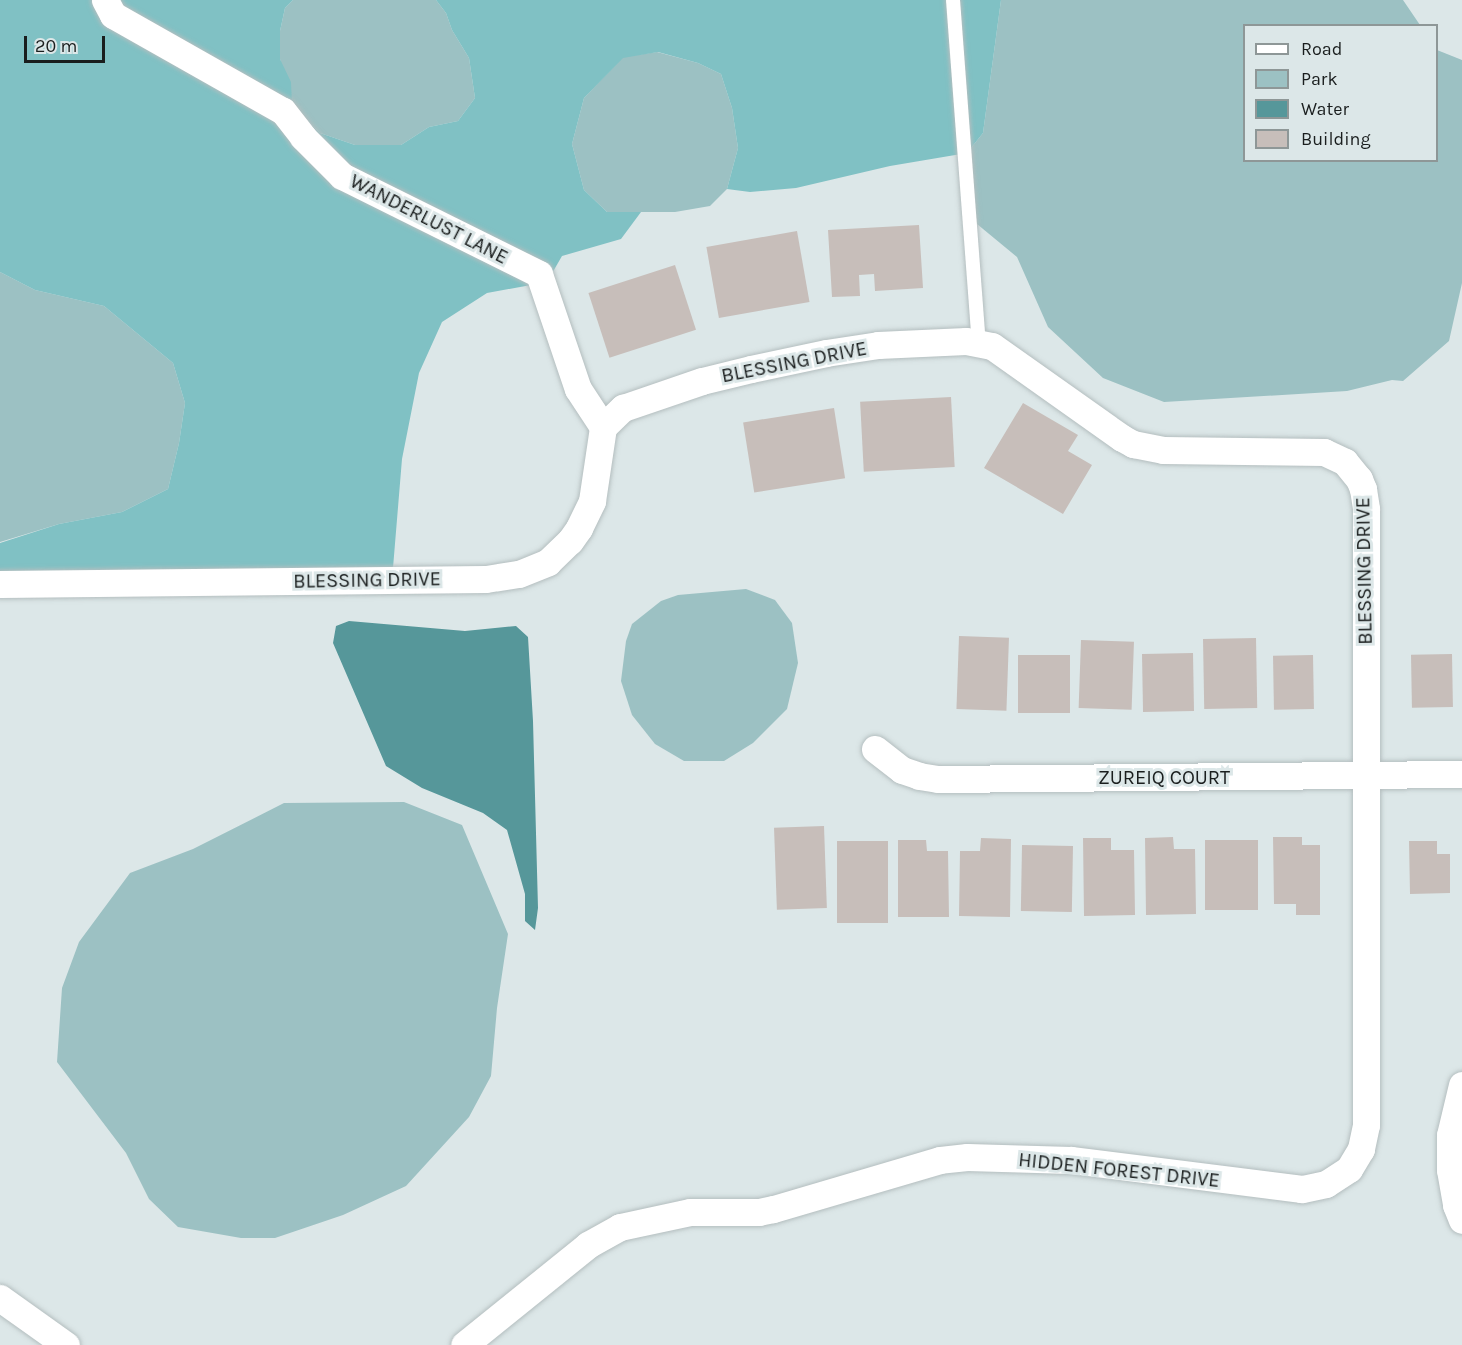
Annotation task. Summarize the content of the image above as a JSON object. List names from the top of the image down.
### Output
{
  "streets": {
    "street": [
      "WANDERLUST LANE",
      "BLESSING DRIVE",
      "ZUREIQ COURT",
      "HIDDEN FOREST DRIVE"
    ]
  },
  "crossings": [
    ["WANDERLUST LANE", "BLESSING DRIVE"],
    ["BLESSING DRIVE", "ZUREIQ COURT"],
    ["BLESSING DRIVE", "HIDDEN FOREST DRIVE"],
    ["ZUREIQ COURT", "HIDDEN FOREST DRIVE"]
  ],
  "legend": [
    "Road",
    "Park",
    "Water",
    "Building"
  ],
  "scale_bar": "20 m"
}
